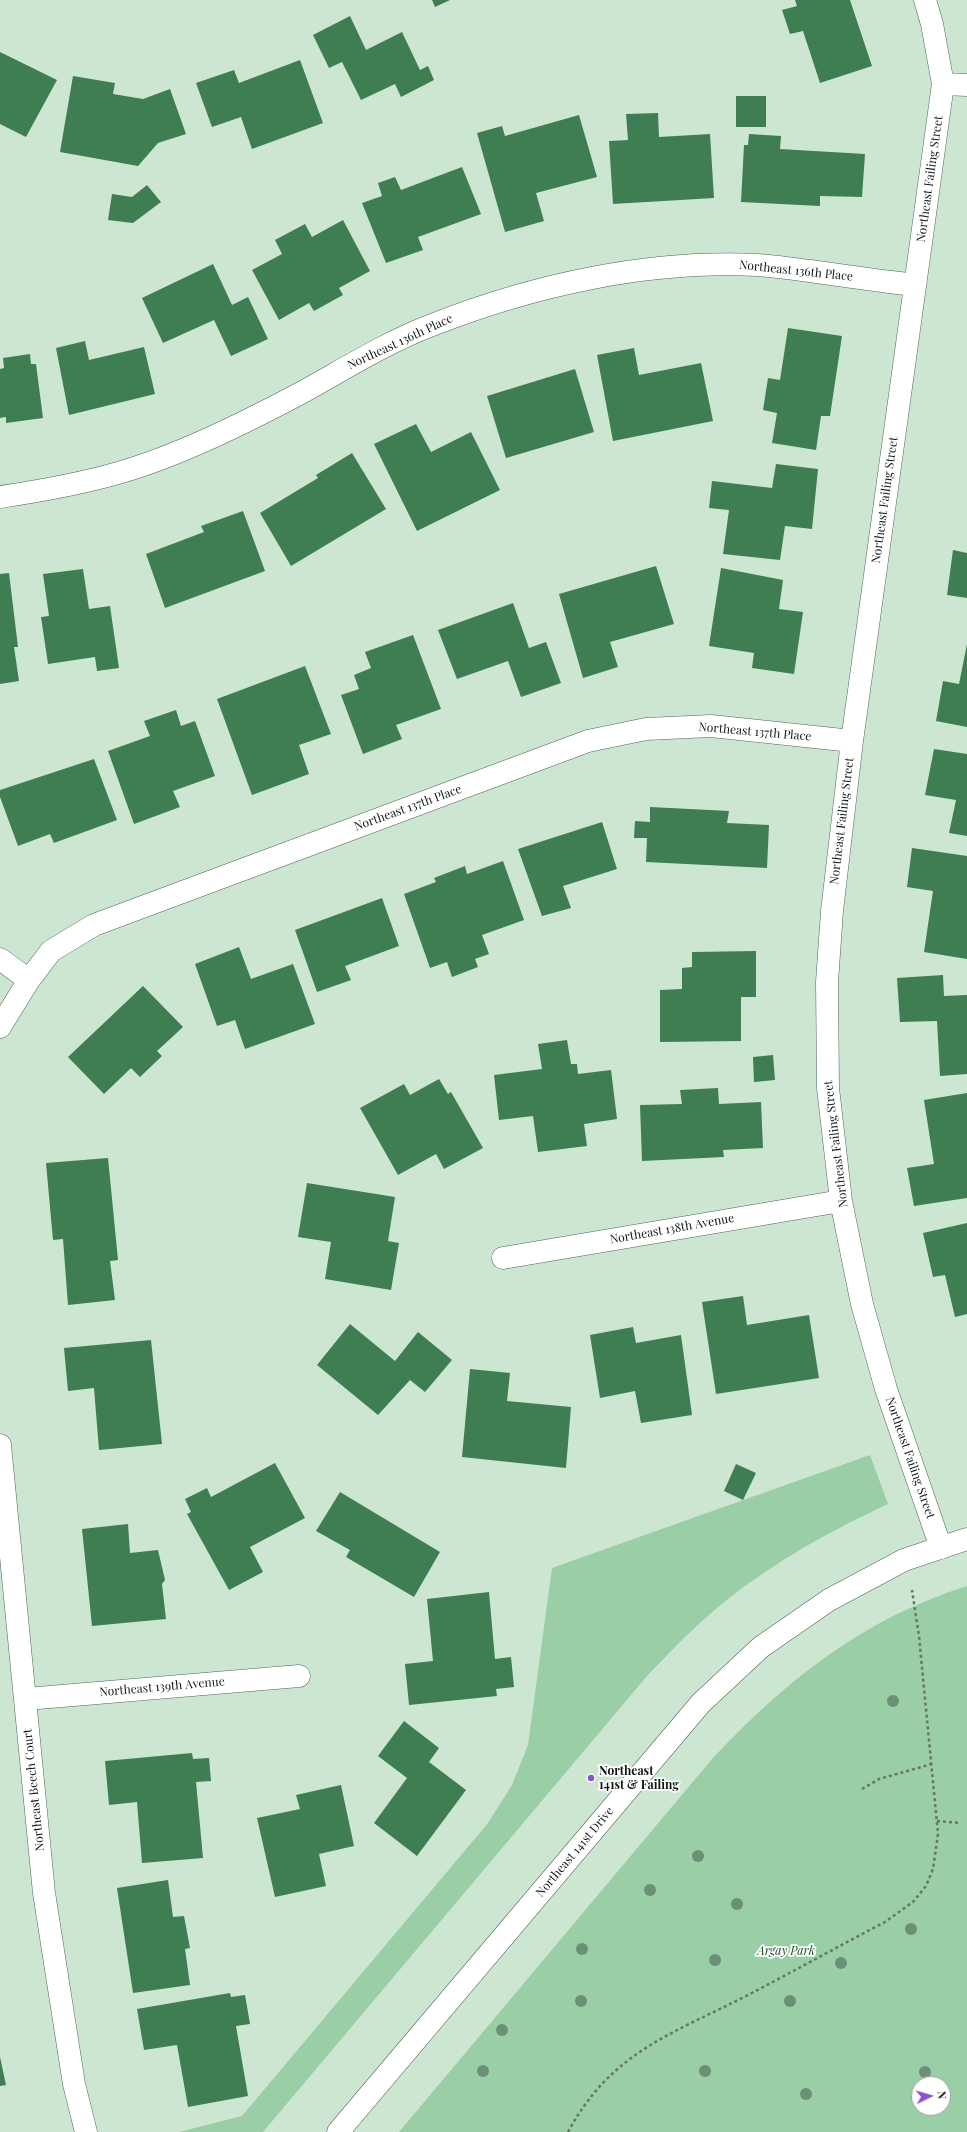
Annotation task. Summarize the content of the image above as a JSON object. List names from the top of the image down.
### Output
{
  "streets": {
    "street": [
      "Northeast Failing Street",
      "Northeast 136th Place",
      "Northeast 137th Place",
      "Northeast 138th Avenue",
      "Northeast 139th Avenue",
      "Northeast Beech Court",
      "Northeast 141st Drive"
    ]
  },
  "crossings": [
    ["Northeast Failing Street", "Northeast 136th Place"],
    ["Northeast Failing Street", "Northeast 137th Place"],
    ["Northeast Failing Street", "Northeast 138th Avenue"],
    ["Northeast Failing Street", "Northeast 141st Drive"],
    ["Northeast 139th Avenue", "Northeast Beech Court"]
  ],
  "parks": ["Argay Park"],
  "places": ["Northeast 141st & Failing"],
  "north": "right"
}
